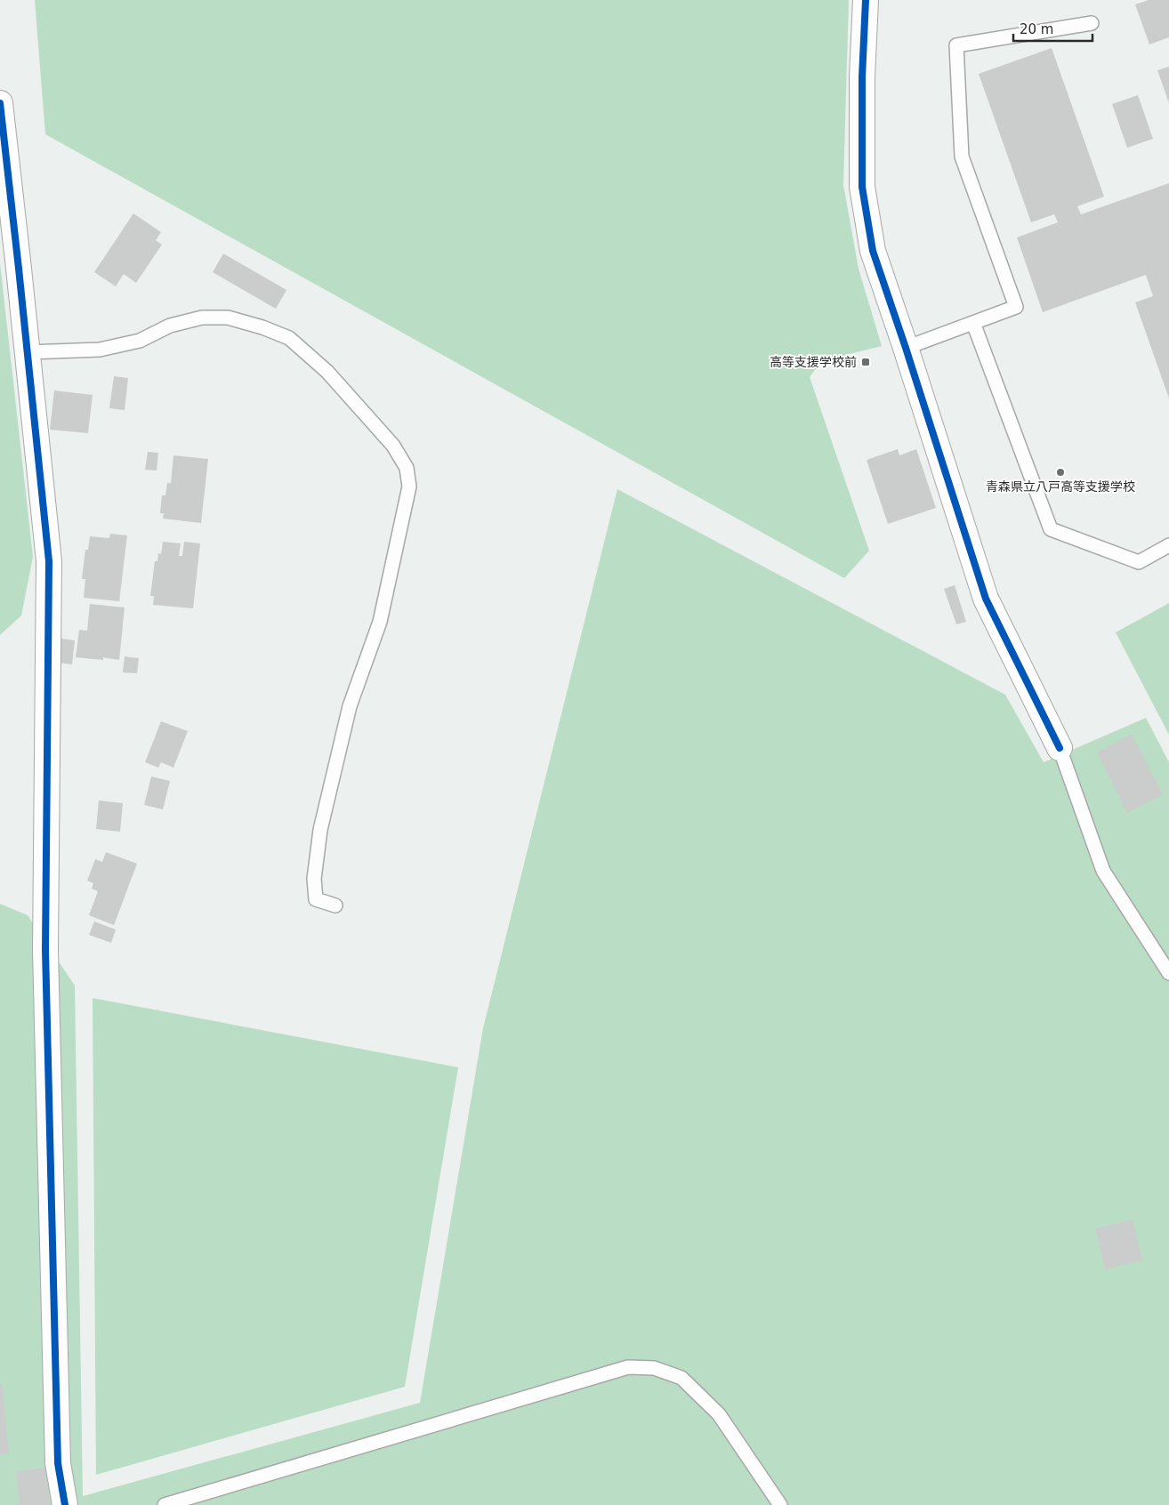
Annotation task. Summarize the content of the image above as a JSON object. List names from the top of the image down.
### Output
{
  "places": {
    "transit": ["高等支援学校前"],
    "other": ["青森県立八戸高等支援学校"]
  },
  "scale_bar": "20 m"
}
